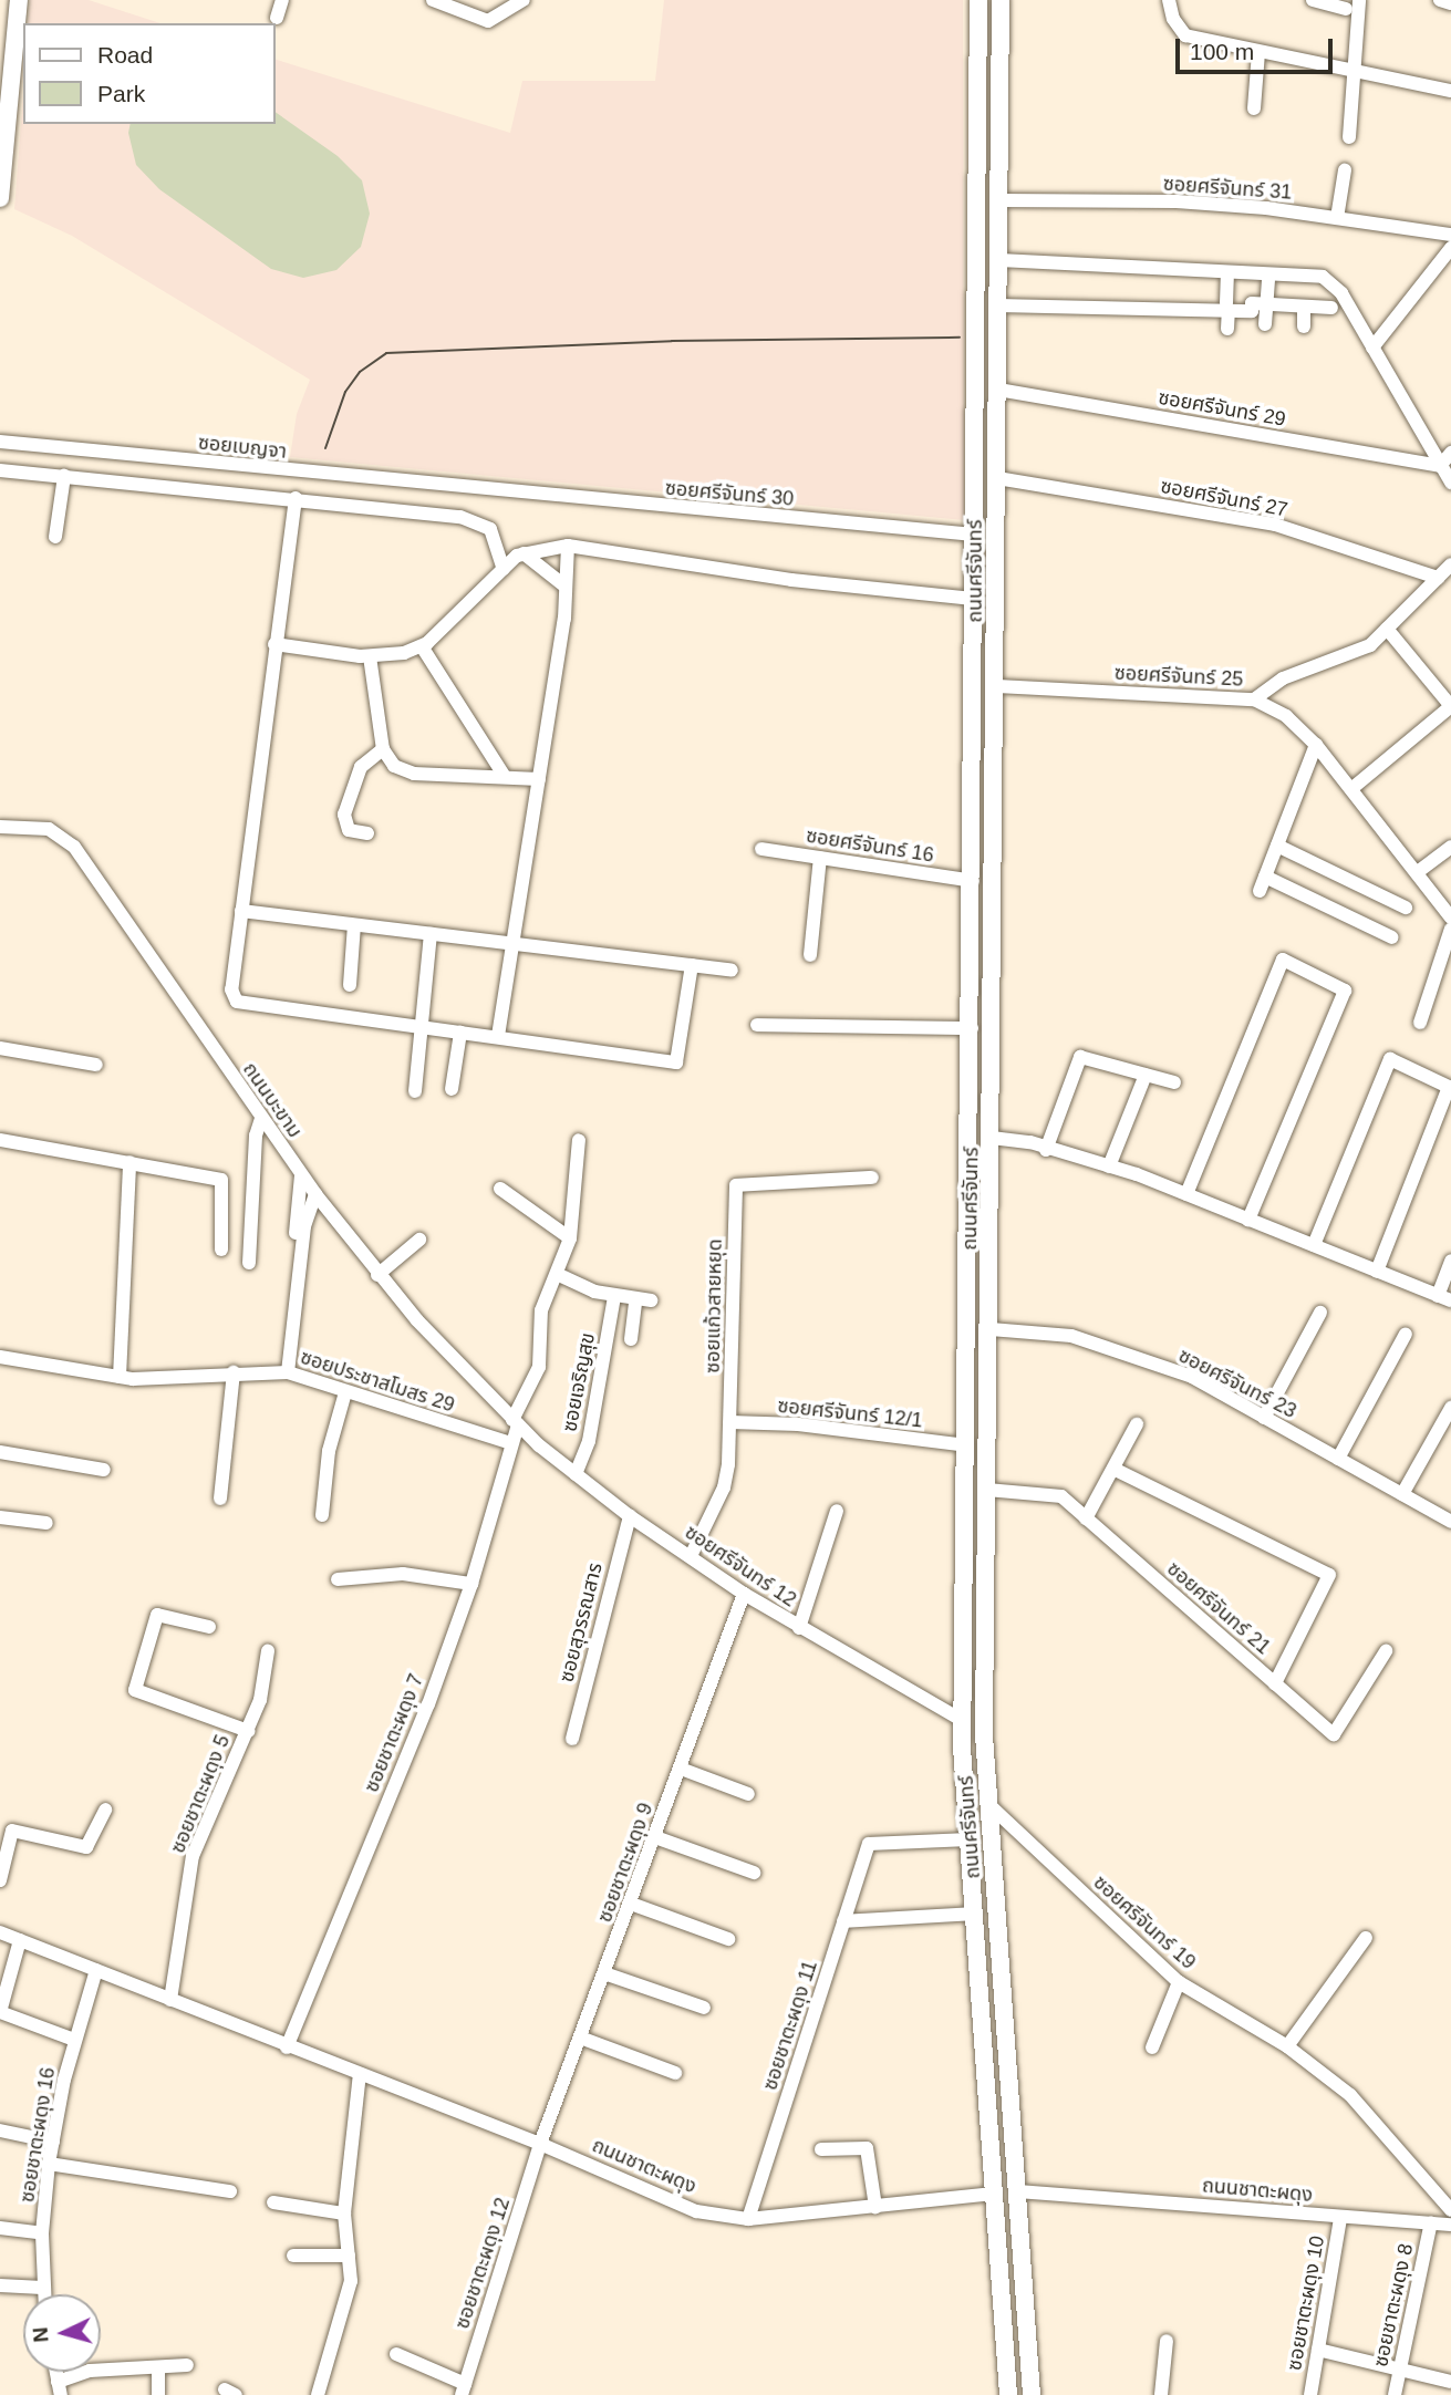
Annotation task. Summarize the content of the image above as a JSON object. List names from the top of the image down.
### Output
{
  "streets": {
    "main road": ["ถนนศรีจันทร์", "ถนนชาตะผดุง"],
    "street": [
      "ซอยศรีจันทร์ 31",
      "ซอยศรีจันทร์ 29",
      "ซอยเบญจา",
      "ซอยศรีจันทร์ 30",
      "ซอยศรีจันทร์ 27",
      "ซอยศรีจันทร์ 25",
      "ซอยศรีจันทร์ 16",
      "ถนนบะขาม",
      "ซอยแก้วสายหยุด",
      "ซอยประชาสโมสร 29",
      "ซอยเจริญสุข",
      "ซอยศรีจันทร์ 23",
      "ซอยศรีจันทร์ 12/1",
      "ซอยศรีจันทร์ 12",
      "ซอยศรีจันทร์ 21",
      "ซอยสุวรรณสาร",
      "ซอยชาตะผดุง 7",
      "ซอยชาตะผดุง 5",
      "ซอยชาตะผดุง 9",
      "ซอยศรีจันทร์ 19",
      "ซอยชาตะผดุง 11",
      "ซอยชาตะผดุง 16",
      "ซอยชาตะผดุง 12",
      "ซอยชาตะผดุง 10",
      "ซอยชาตะผดุง 8"
    ]
  },
  "crossings": [
    ["ซอยศรีจันทร์ 31", "ถนนศรีจันทร์"],
    ["ซอยศรีจันทร์ 29", "ถนนศรีจันทร์"],
    ["ซอยเบญจา", "ซอยศรีจันทร์ 30"],
    ["ซอยศรีจันทร์ 30", "ถนนศรีจันทร์"],
    ["ซอยศรีจันทร์ 27", "ถนนศรีจันทร์"],
    ["ซอยศรีจันทร์ 27", "ซอยศรีจันทร์ 25"],
    ["ถนนศรีจันทร์", "ซอยศรีจันทร์ 25"],
    ["ถนนศรีจันทร์", "ซอยศรีจันทร์ 16"],
    ["ถนนศรีจันทร์", "ซอยศรีจันทร์ 23"],
    ["ถนนศรีจันทร์", "ซอยศรีจันทร์ 12/1"],
    ["ถนนศรีจันทร์", "ซอยศรีจันทร์ 12"],
    ["ถนนศรีจันทร์", "ซอยศรีจันทร์ 21"],
    ["ถนนศรีจันทร์", "ซอยศรีจันทร์ 19"],
    ["ถนนศรีจันทร์", "ซอยชาตะผดุง 11"],
    ["ถนนศรีจันทร์", "ถนนชาตะผดุง"],
    ["ถนนบะขาม", "ซอยศรีจันทร์ 12"],
    ["ถนนบะขาม", "ซอยชาตะผดุง 7"],
    ["ซอยแก้วสายหยุด", "ซอยศรีจันทร์ 12/1"],
    ["ซอยแก้วสายหยุด", "ซอยศรีจันทร์ 12"],
    ["ซอยประชาสโมสร 29", "ซอยชาตะผดุง 7"],
    ["ซอยเจริญสุข", "ซอยศรีจันทร์ 12"],
    ["ซอยศรีจันทร์ 12", "ซอยสุวรรณสาร"],
    ["ซอยศรีจันทร์ 12", "ซอยชาตะผดุง 7"],
    ["ซอยศรีจันทร์ 12", "ซอยชาตะผดุง 9"],
    ["ซอยชาตะผดุง 7", "ถนนชาตะผดุง"],
    ["ซอยชาตะผดุง 5", "ถนนชาตะผดุง"],
    ["ซอยชาตะผดุง 9", "ถนนชาตะผดุง"],
    ["ซอยชาตะผดุง 9", "ซอยชาตะผดุง 12"],
    ["ซอยชาตะผดุง 11", "ถนนชาตะผดุง"],
    ["ซอยชาตะผดุง 16", "ถนนชาตะผดุง"],
    ["ถนนชาตะผดุง", "ซอยชาตะผดุง 12"],
    ["ถนนชาตะผดุง", "ซอยชาตะผดุง 10"],
    ["ถนนชาตะผดุง", "ซอยชาตะผดุง 8"]
  ],
  "legend": ["Road", "Park"],
  "scale_bar": "100 m",
  "north": "left"
}
